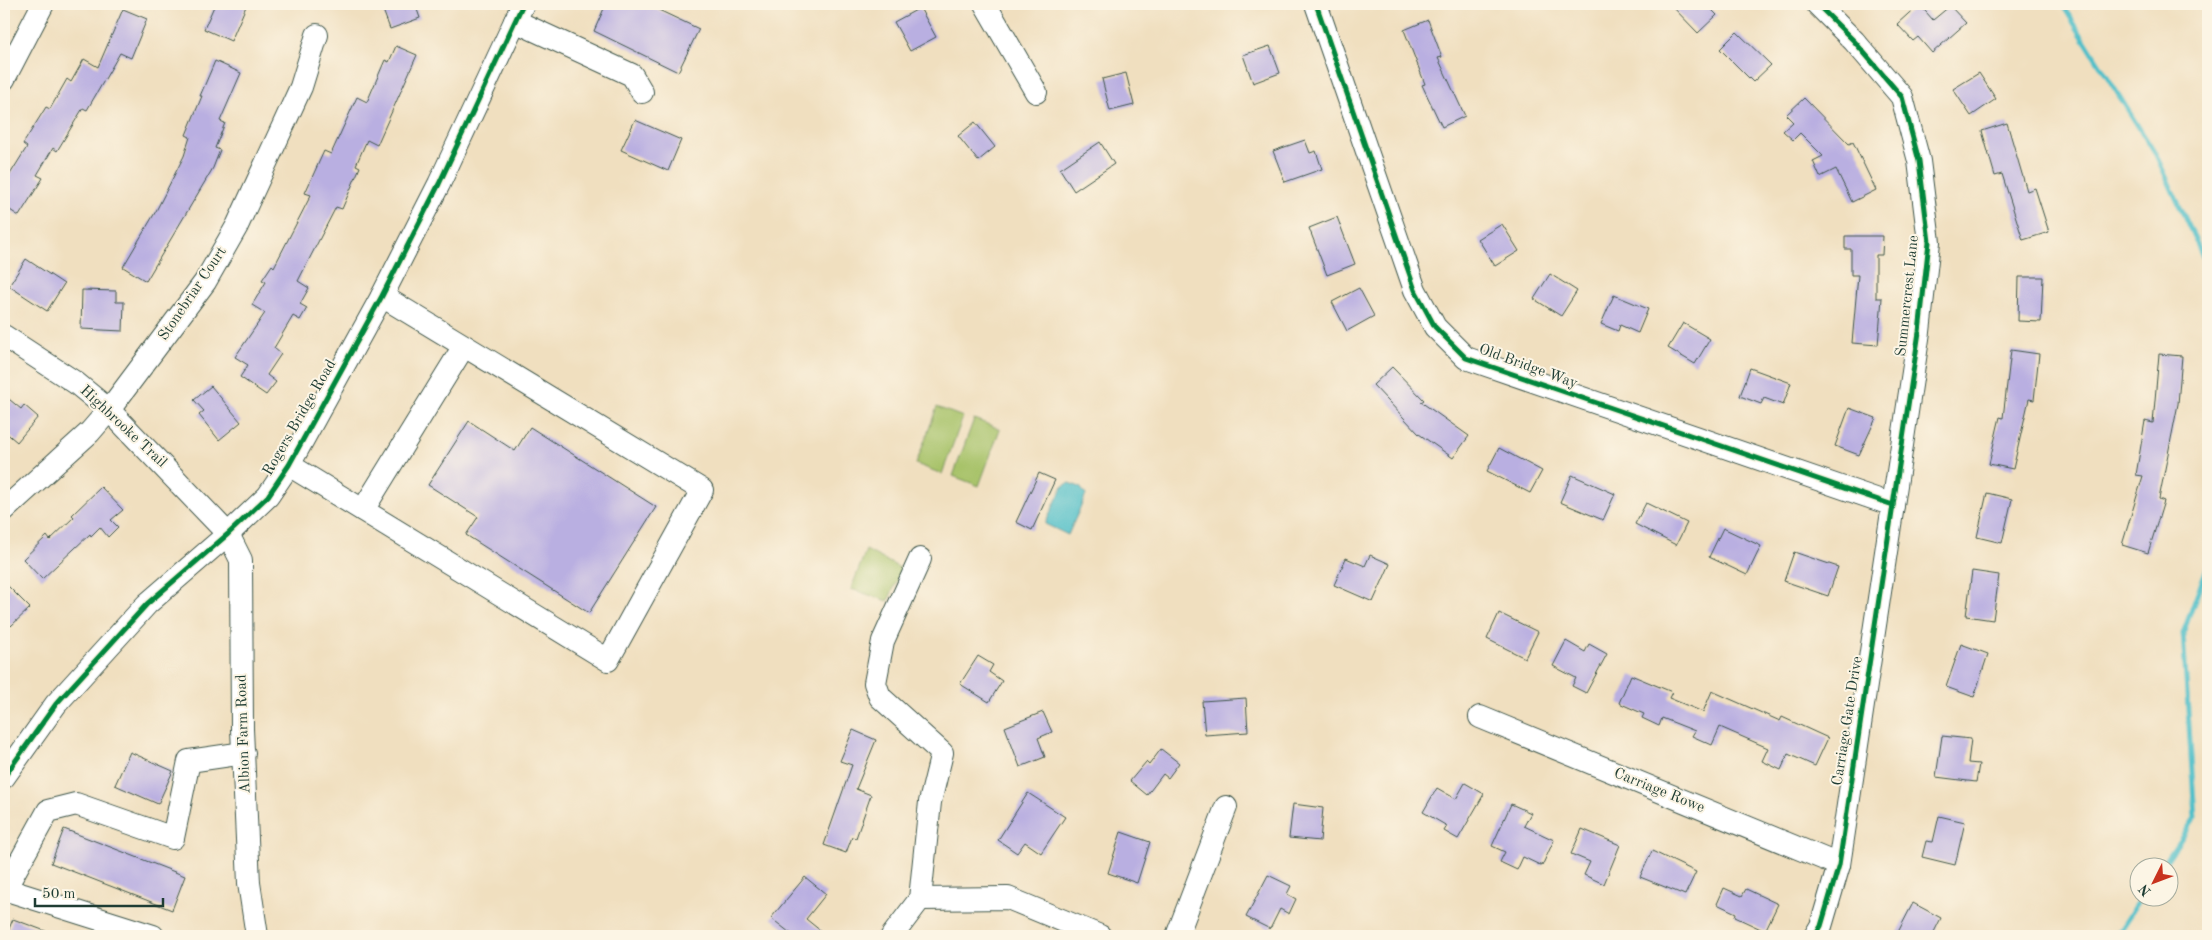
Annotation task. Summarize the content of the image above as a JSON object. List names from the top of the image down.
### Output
{
  "streets": {
    "street": [
      "Stonebriar Court",
      "Summercrest Lane",
      "Old Bridge Way",
      "Rogers Bridge Road",
      "Highbrooke Trail",
      "Carriage Gate Drive",
      "Albion Farm Road",
      "Carriage Rowe"
    ]
  },
  "crossings": [
    ["Stonebriar Court", "Highbrooke Trail"],
    ["Summercrest Lane", "Old Bridge Way"],
    ["Summercrest Lane", "Carriage Gate Drive"],
    ["Old Bridge Way", "Carriage Gate Drive"],
    ["Rogers Bridge Road", "Highbrooke Trail"],
    ["Rogers Bridge Road", "Albion Farm Road"],
    ["Highbrooke Trail", "Albion Farm Road"],
    ["Carriage Gate Drive", "Carriage Rowe"]
  ],
  "scale_bar": "50 m",
  "north": "bottom left"
}
